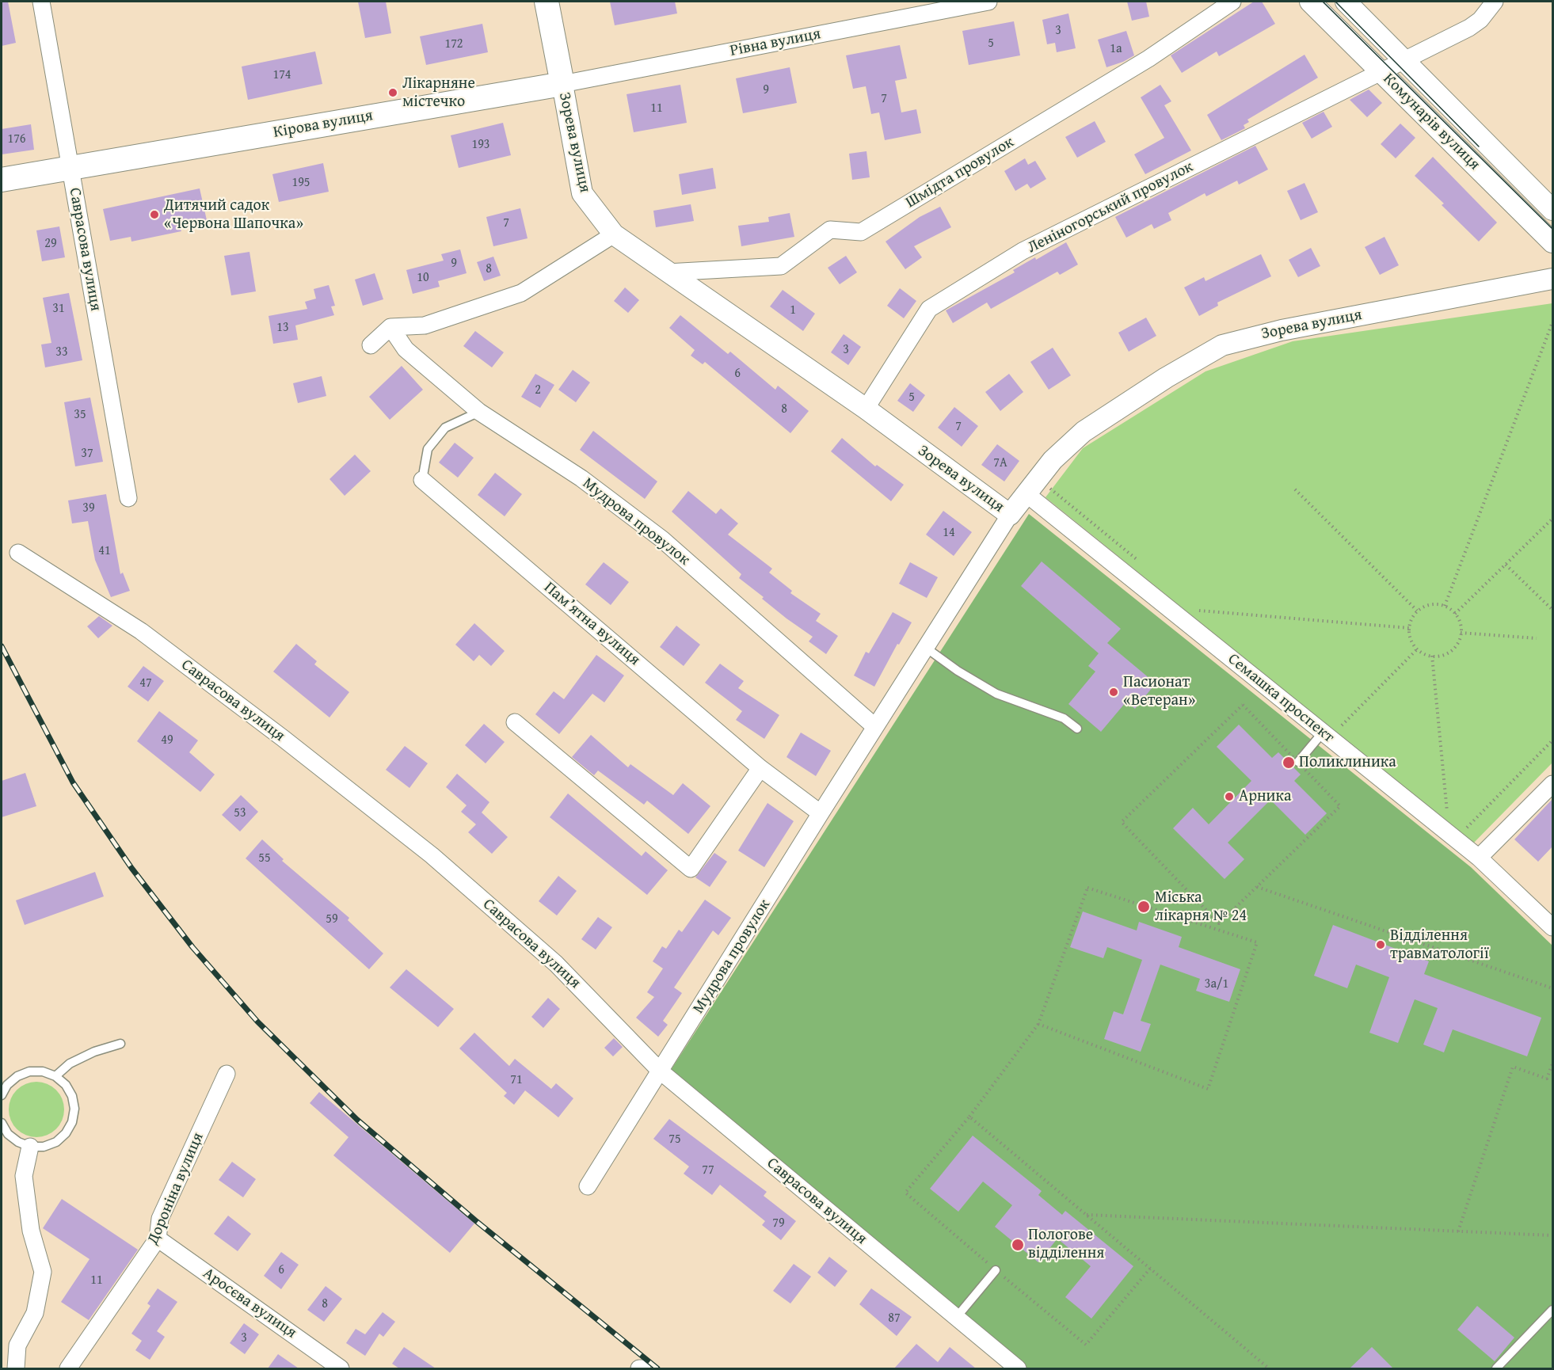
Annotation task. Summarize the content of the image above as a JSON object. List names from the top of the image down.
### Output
{
  "streets": {
    "main road": ["Кірова вулиця"],
    "street": [
      "Рівна вулиця",
      "Комунарів вулиця",
      "Зорева вулиця",
      "Шмідта провулок",
      "Леніногорський провулок",
      "Саврасова вулиця",
      "Мудрова провулок",
      "Пам’ятна вулиця",
      "Семашка проспект",
      "Дороніна вулиця",
      "Аросєва вулиця"
    ]
  },
  "crossings": [
    ["Рівна вулиця", "Кірова вулиця"],
    ["Рівна вулиця", "Зорева вулиця"],
    ["Комунарів вулиця", "Леніногорський провулок"],
    ["Кірова вулиця", "Зорева вулиця"],
    ["Кірова вулиця", "Саврасова вулиця"],
    ["Зорева вулиця", "Шмідта провулок"],
    ["Зорева вулиця", "Леніногорський провулок"],
    ["Зорева вулиця", "Мудрова провулок"],
    ["Зорева вулиця", "Семашка проспект"],
    ["Саврасова вулиця", "Мудрова провулок"],
    ["Мудрова провулок", "Пам’ятна вулиця"],
    ["Дороніна вулиця", "Аросєва вулиця"]
  ],
  "places": [
    "Лікарняне містечко",
    "Дитячий садок «Червона Шапочка»",
    "Пасионат «Ветеран»",
    "Поликлиника",
    "Арника",
    "Міська лікарня № 24",
    "Відділення травматології",
    "Пологове відділення"
  ],
  "house_numbers": [
    "3",
    "5",
    "172",
    "1а",
    "174",
    "9",
    "7",
    "11",
    "176",
    "193",
    "195",
    "7",
    "29",
    "9",
    "8",
    "10",
    "31",
    "1",
    "13",
    "3",
    "33",
    "6",
    "2",
    "5",
    "8",
    "35",
    "7",
    "37",
    "7А",
    "39",
    "14",
    "41",
    "47",
    "49",
    "53",
    "55",
    "59",
    "3а/1",
    "71",
    "75",
    "77",
    "79",
    "6",
    "11",
    "8",
    "87",
    "3"
  ]
}
